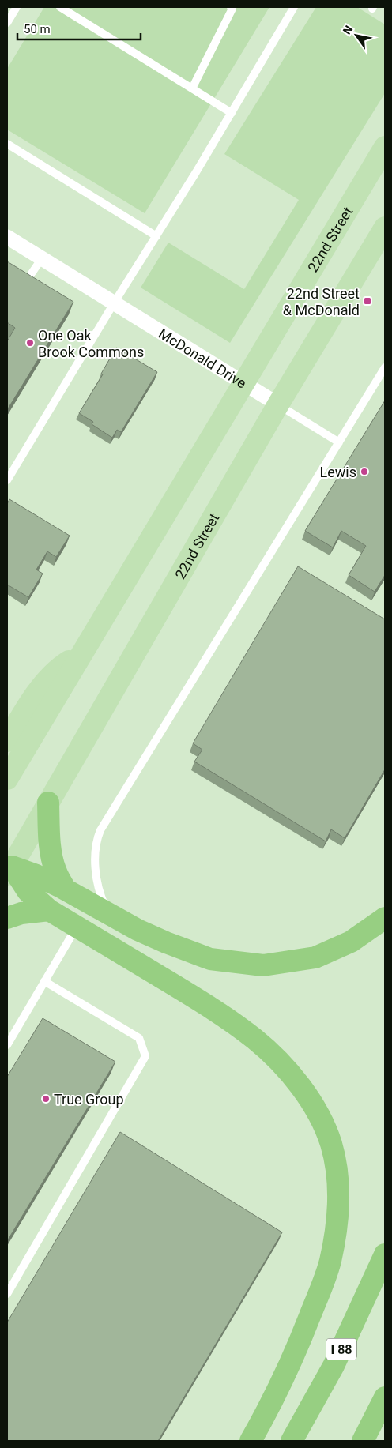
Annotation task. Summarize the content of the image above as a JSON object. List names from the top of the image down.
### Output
{
  "streets": {
    "highway": ["I 88"],
    "main road": ["22nd Street"],
    "street": ["McDonald Drive"]
  },
  "crossings": [
    ["22nd Street", "McDonald Drive"]
  ],
  "places": {
    "transit": ["22nd Street & McDonald"],
    "other": ["One Oak Brook Commons", "Lewis", "True Group"]
  },
  "scale_bar": "50 m",
  "north": "top left"
}
